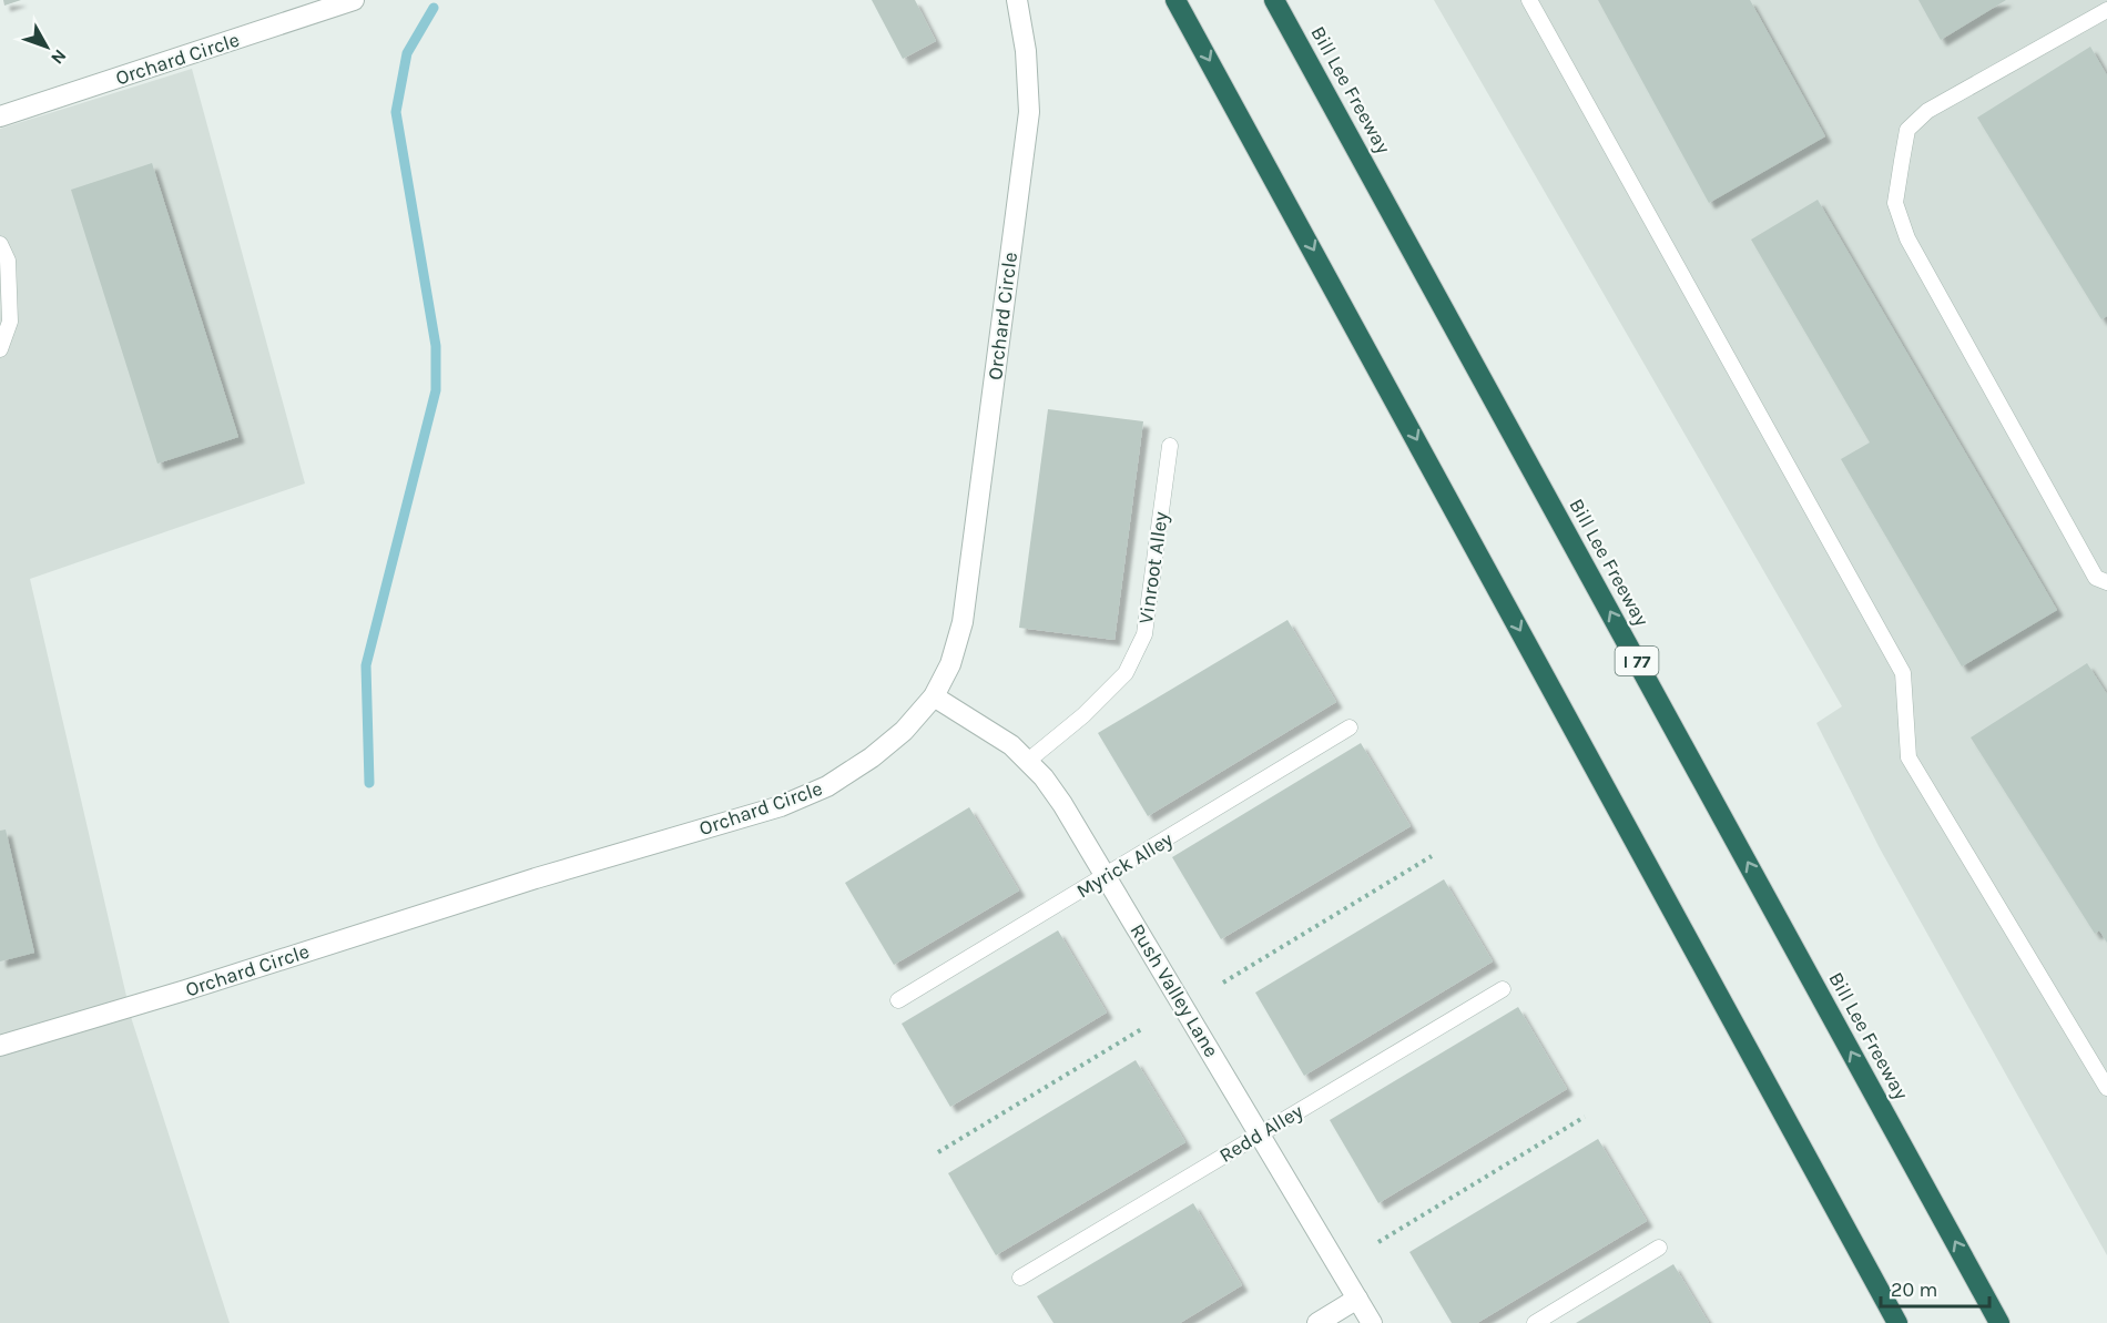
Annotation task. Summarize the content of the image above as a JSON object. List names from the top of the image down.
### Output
{
  "streets": {
    "highway": ["Bill Lee Freeway", "I 77"],
    "street": ["Orchard Circle", "Rush Valley Lane"],
    "lane": ["Vinroot Alley", "Myrick Alley", "Redd Alley"]
  },
  "crossings": [
    ["Orchard Circle", "Rush Valley Lane"],
    ["Vinroot Alley", "Rush Valley Lane"],
    ["Myrick Alley", "Rush Valley Lane"],
    ["Rush Valley Lane", "Redd Alley"]
  ],
  "scale_bar": "20 m",
  "north": "bottom right"
}
